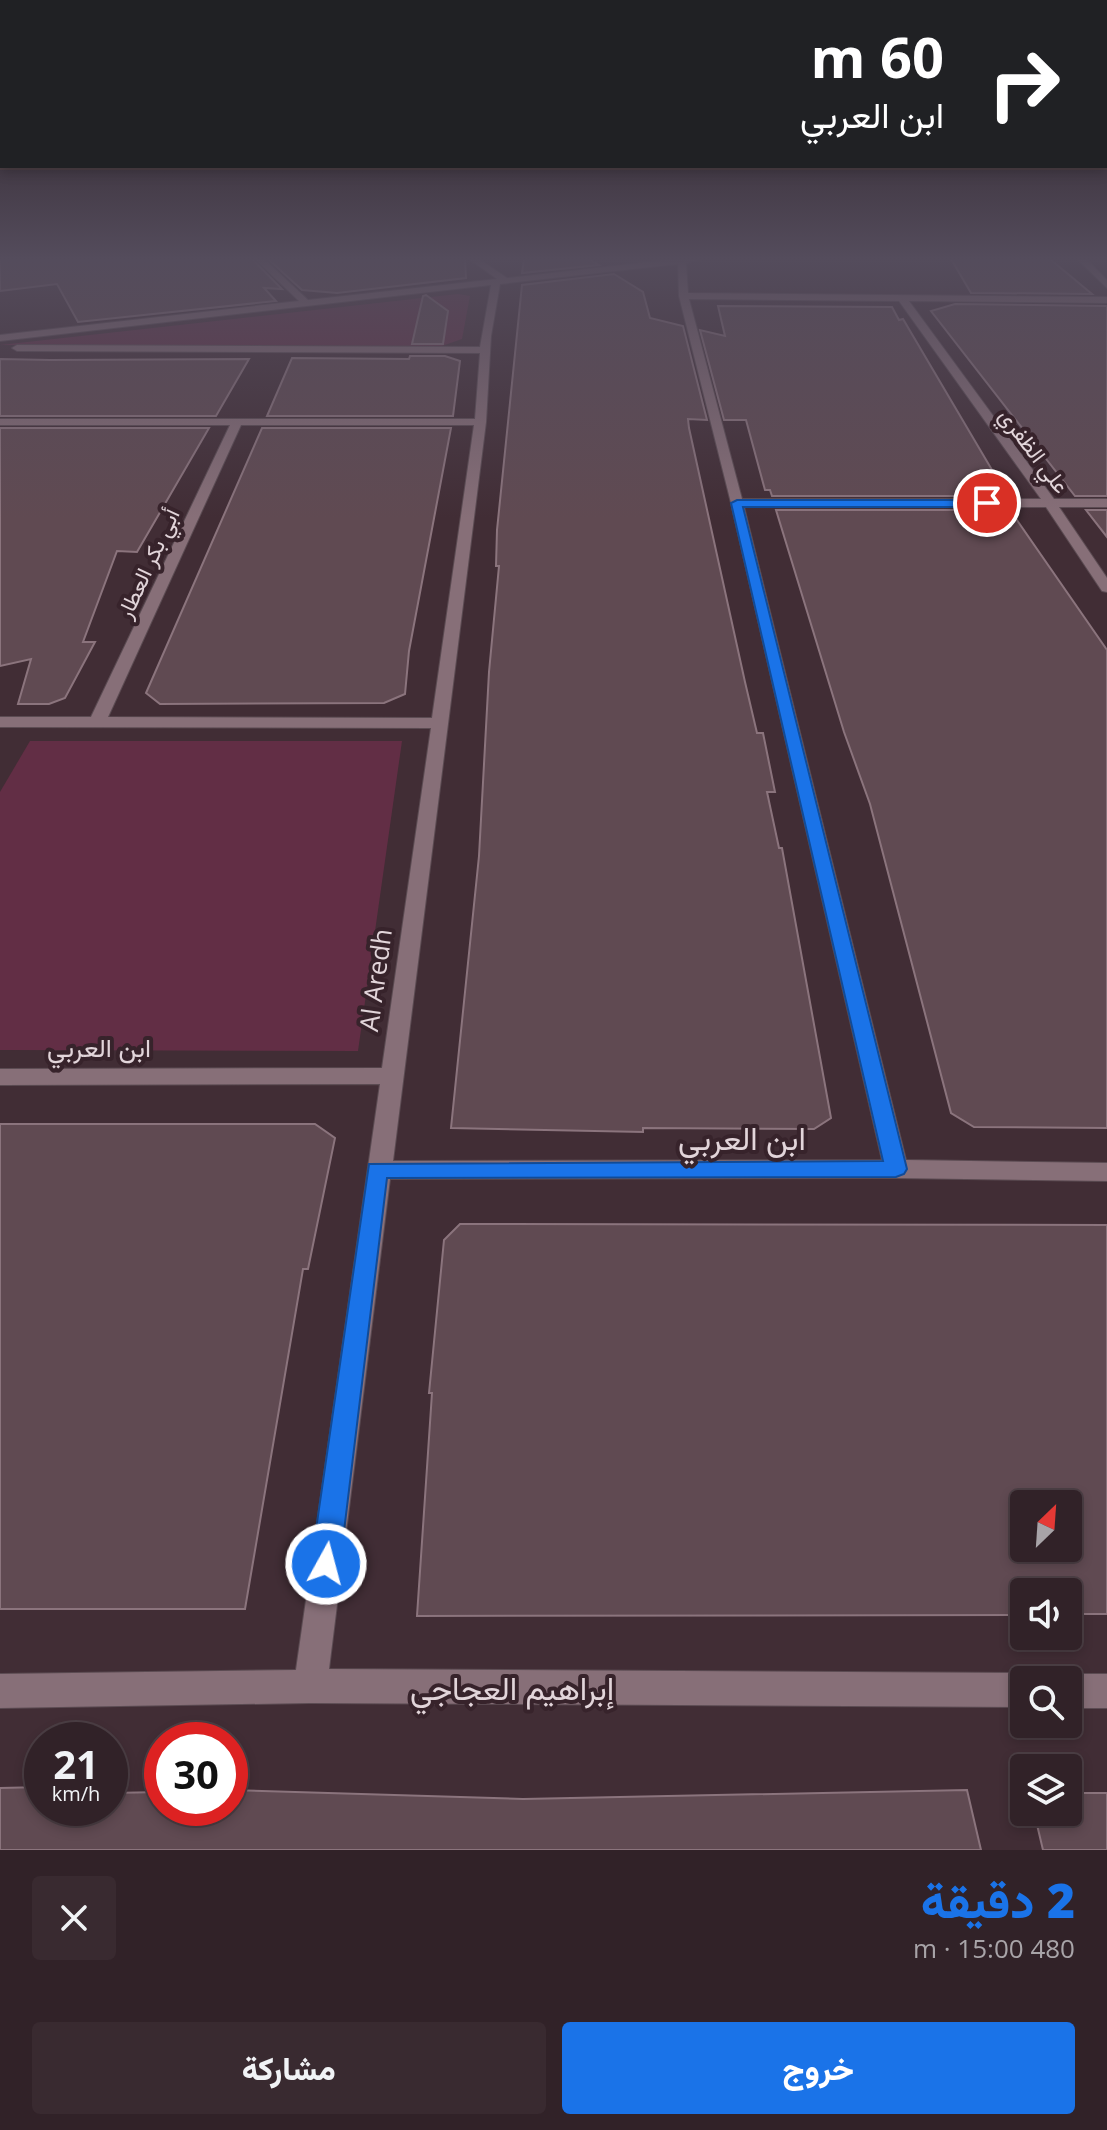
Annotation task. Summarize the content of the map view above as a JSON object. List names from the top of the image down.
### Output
{
  "streets": {
    "street": [
      "علي الظفري",
      "أبي بكر العطار",
      "Al Aredh",
      "ابن العربي",
      "إبراهيم العجاجي"
    ]
  },
  "crossings": [
    ["Al Aredh", "ابن العربي"],
    ["Al Aredh", "إبراهيم العجاجي"]
  ],
  "north": "top right",
  "page": {
    "turn": ["60 m", "ابن العربي"],
    "speed": "21 km/h",
    "limit": "30",
    "heading": ["2 دقيقة", "480 m · 15:00"],
    "buttons": ["خروج", "مشاركة"]
  }
}
